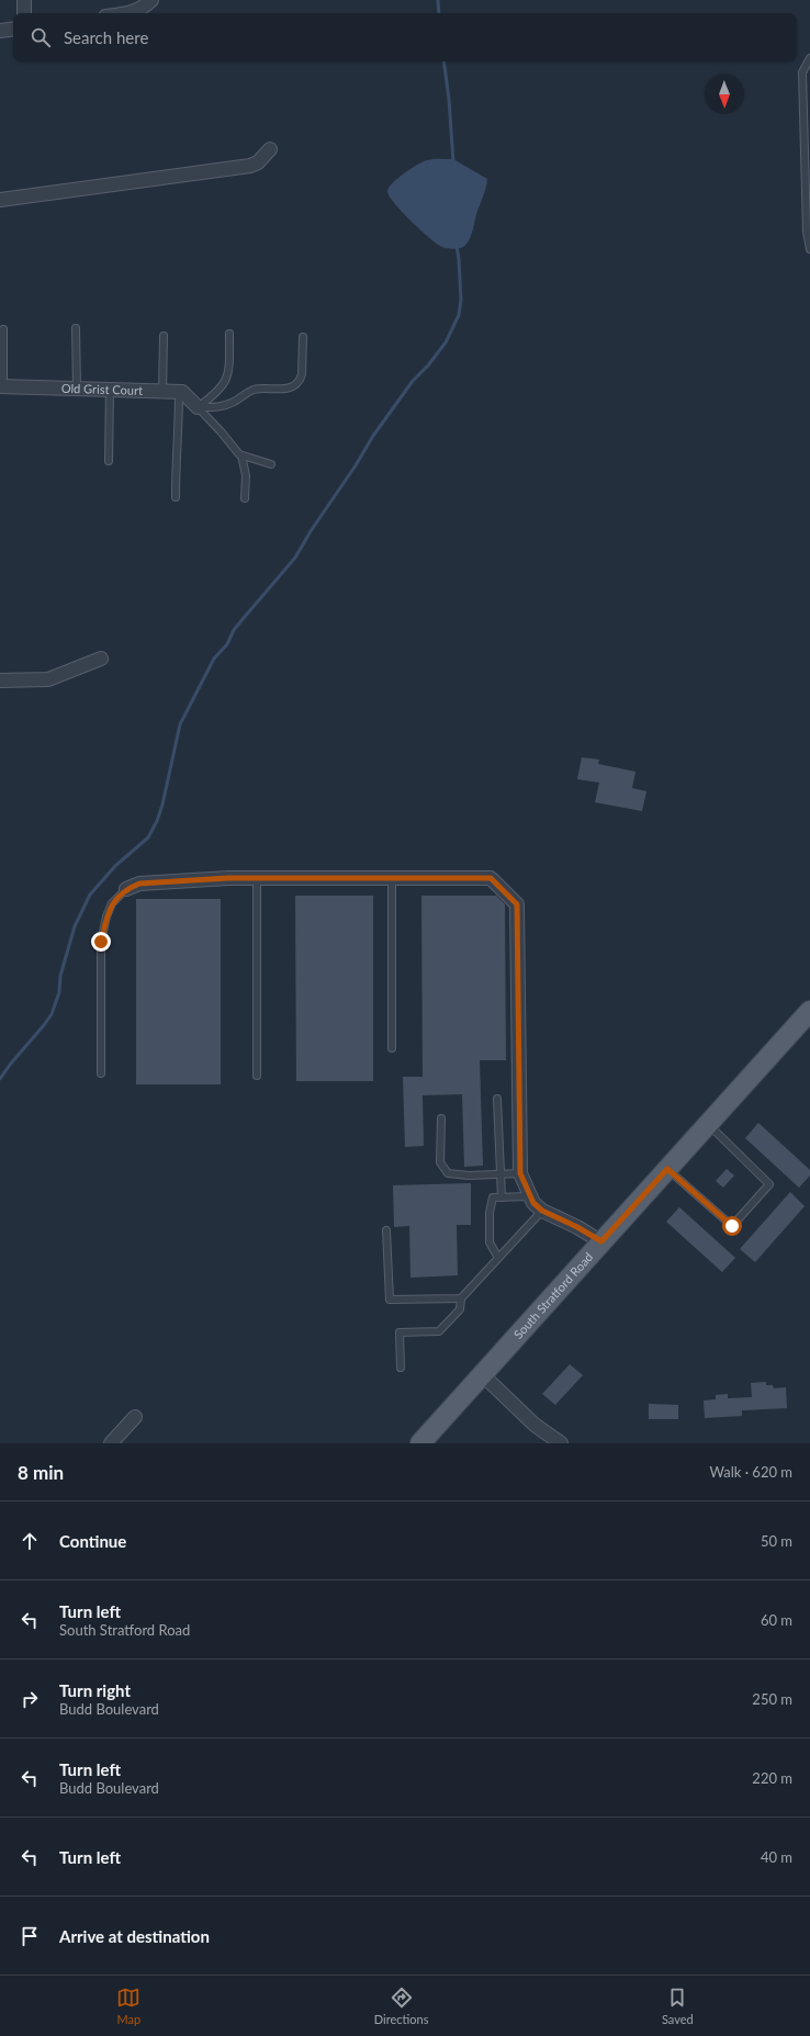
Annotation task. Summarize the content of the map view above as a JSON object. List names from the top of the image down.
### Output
{
  "streets": {
    "main road": ["South Stratford Road"],
    "street": ["Old Grist Court"]
  },
  "north": "bottom",
  "page": {
    "search": "Search here",
    "heading": ["8 min", "Walk · 620 m"],
    "list": [
      ["Continue", "50 m"],
      ["Turn left", "South Stratford Road", "60 m"],
      ["Turn right", "Budd Boulevard", "250 m"],
      ["Turn left", "Budd Boulevard", "220 m"],
      ["Turn left", "40 m"],
      "Arrive at destination"
    ],
    "nav": ["Map", "Directions", "Saved"]
  }
}
